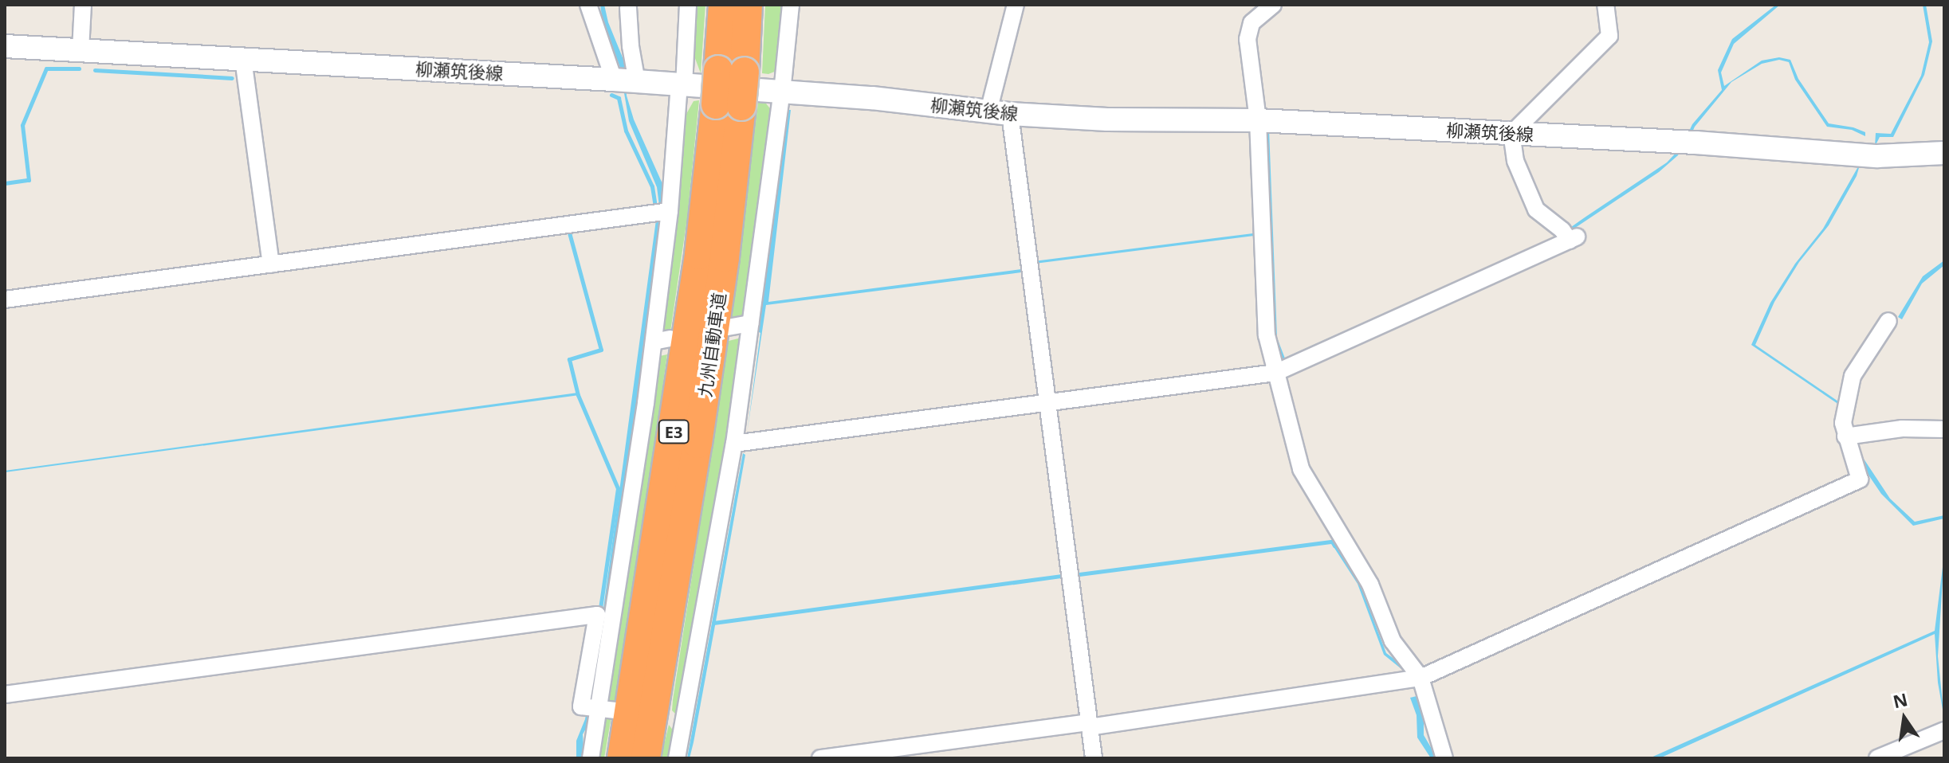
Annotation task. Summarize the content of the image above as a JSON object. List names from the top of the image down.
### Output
{
  "streets": {
    "highway": ["九州自動車道", "E3"],
    "main road": ["柳瀬筑後線"]
  },
  "north": "top"
}
